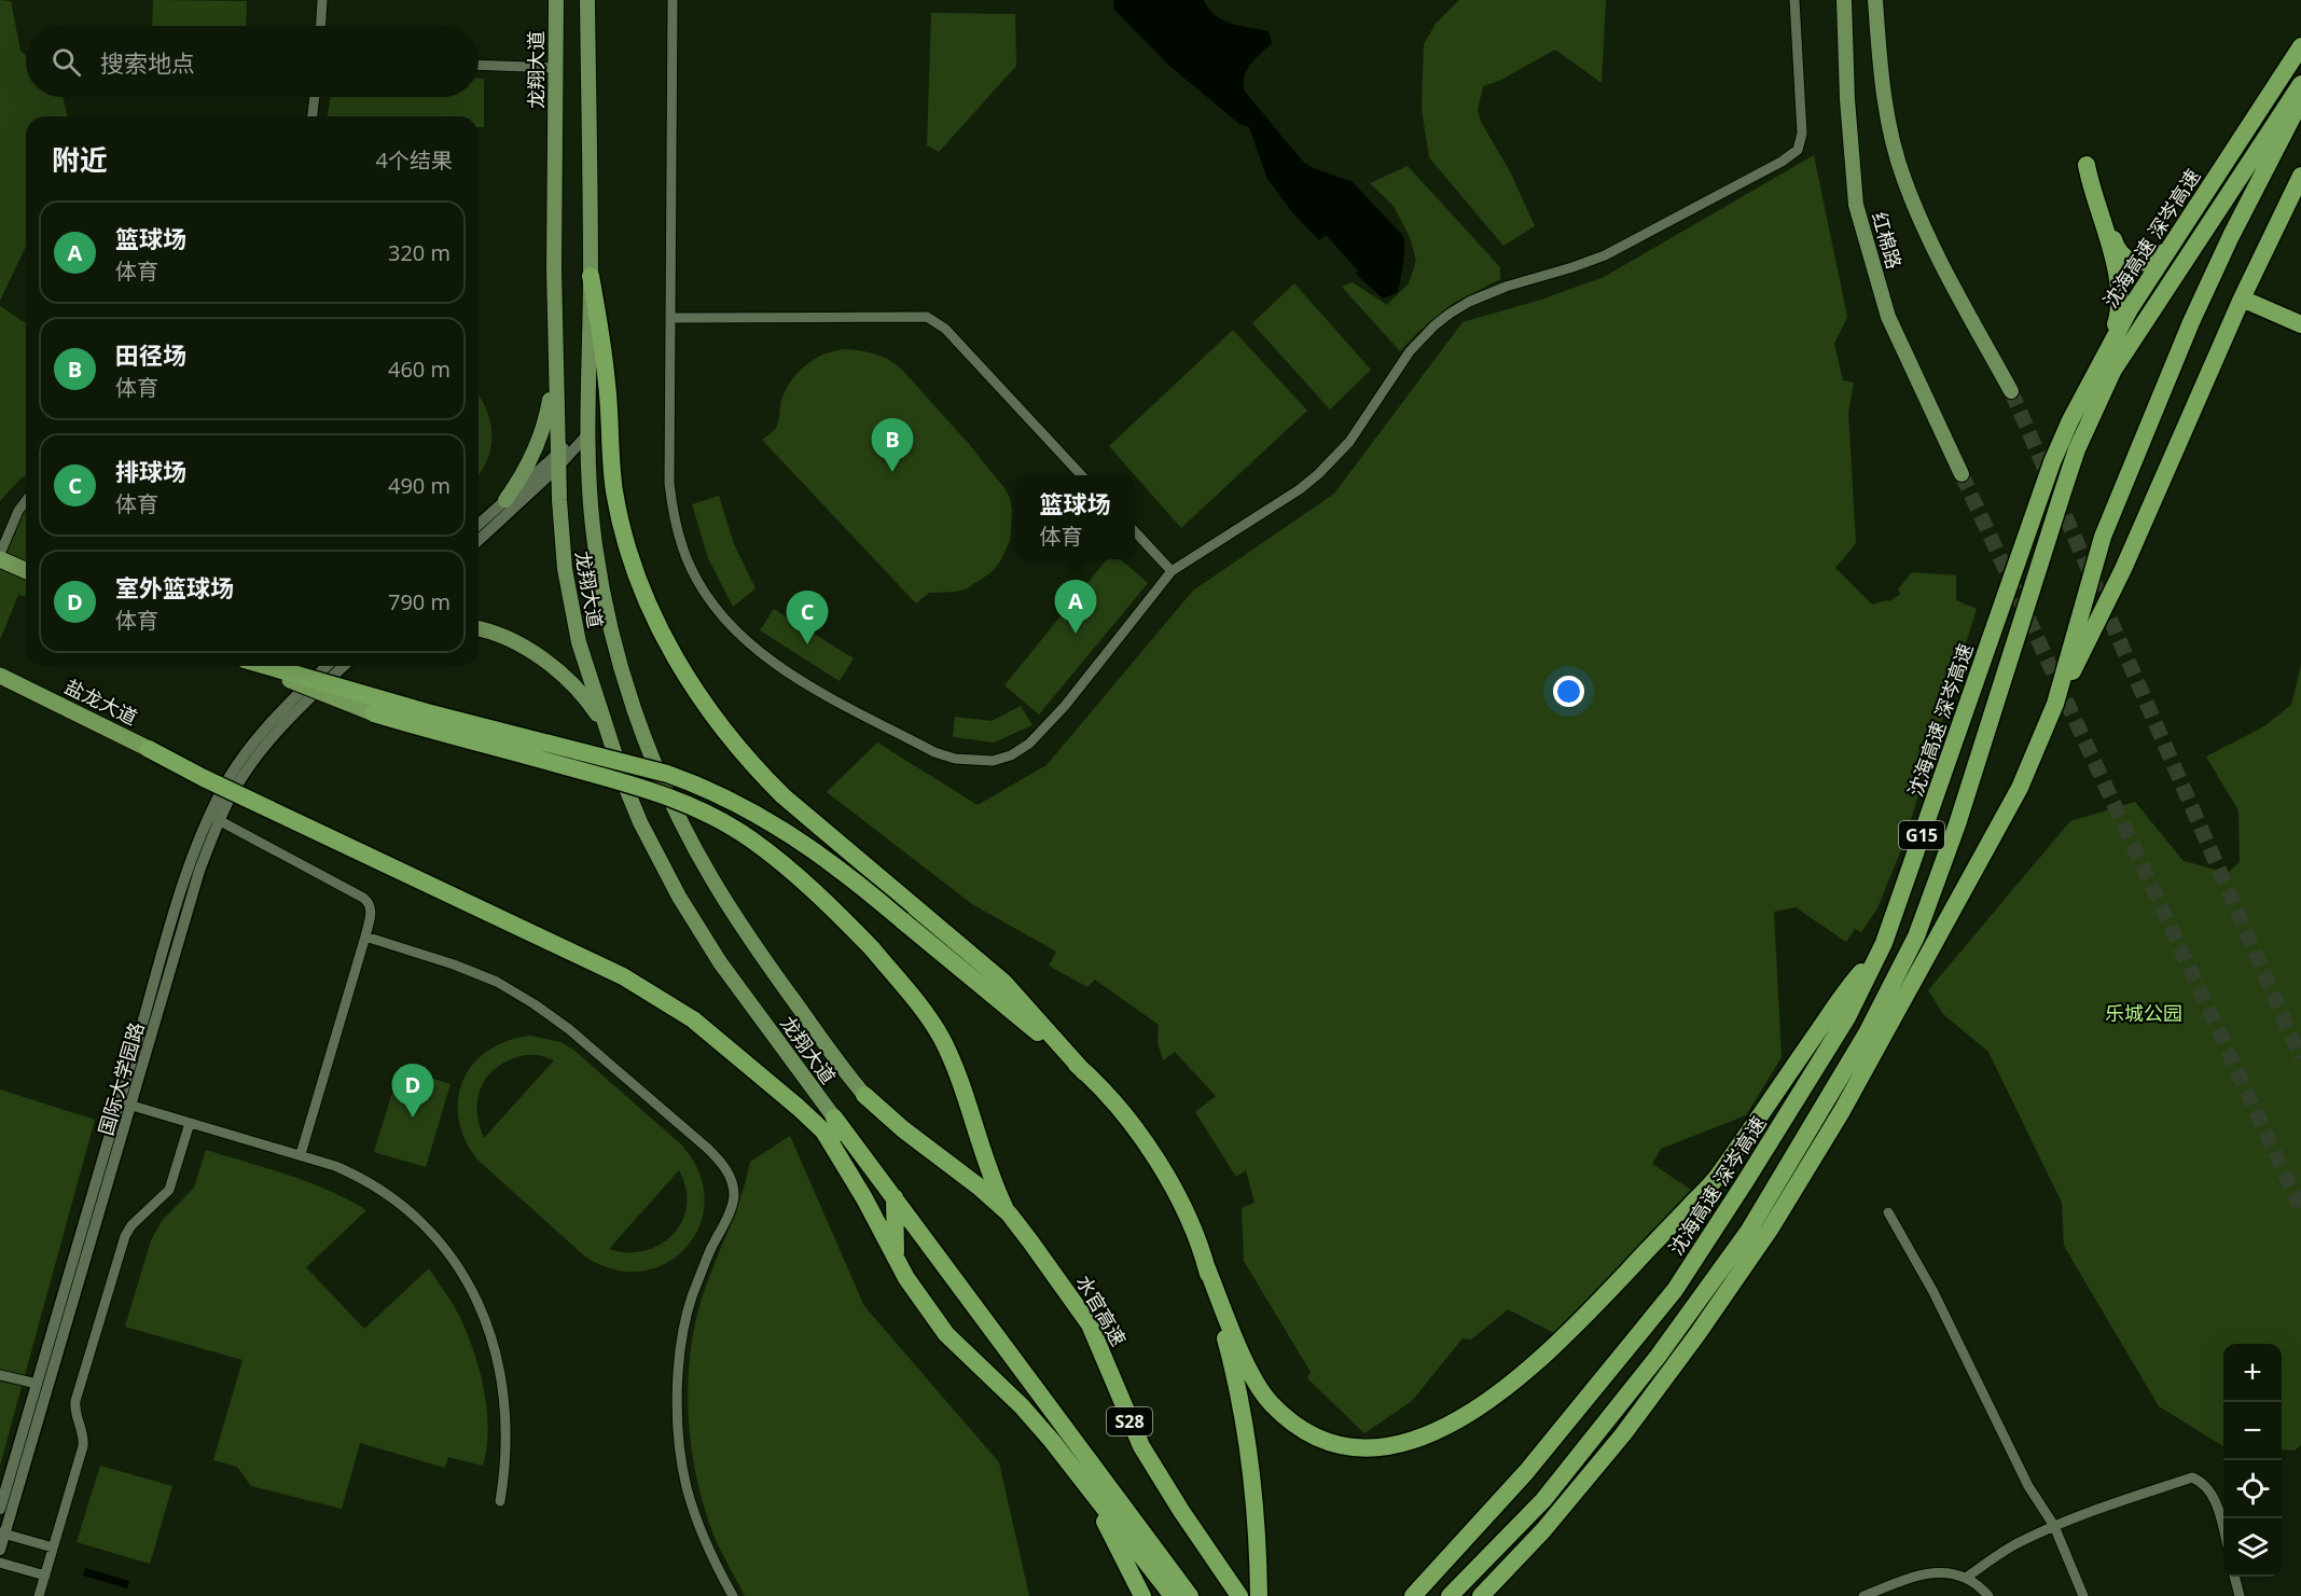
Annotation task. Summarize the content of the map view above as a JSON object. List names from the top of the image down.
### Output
{
  "streets": {
    "highway": [
      "沈海高速 深岑高速",
      "盐龙大道",
      "G15",
      "水官高速",
      "S28"
    ],
    "main road": ["龙翔大道", "红棉路"],
    "street": ["国际大学园路"]
  },
  "crossings": [
    ["龙翔大道", "水官高速"]
  ],
  "parks": ["乐城公园"],
  "page": {
    "search": "搜索地点",
    "heading": ["附近", "4个结果"],
    "list": [
      {
        "mark": "A",
        "name": "篮球场",
        "note": "体育",
        "value": "320 m"
      },
      {
        "mark": "B",
        "name": "田径场",
        "note": "体育",
        "value": "460 m"
      },
      {
        "mark": "C",
        "name": "排球场",
        "note": "体育",
        "value": "490 m"
      },
      {
        "mark": "D",
        "name": "室外篮球场",
        "note": "体育",
        "value": "790 m"
      }
    ],
    "pins": [
      "B",
      "A",
      "C",
      "D"
    ],
    "popup": ["篮球场", "体育"],
    "map_buttons": ["+", "−"]
  }
}
